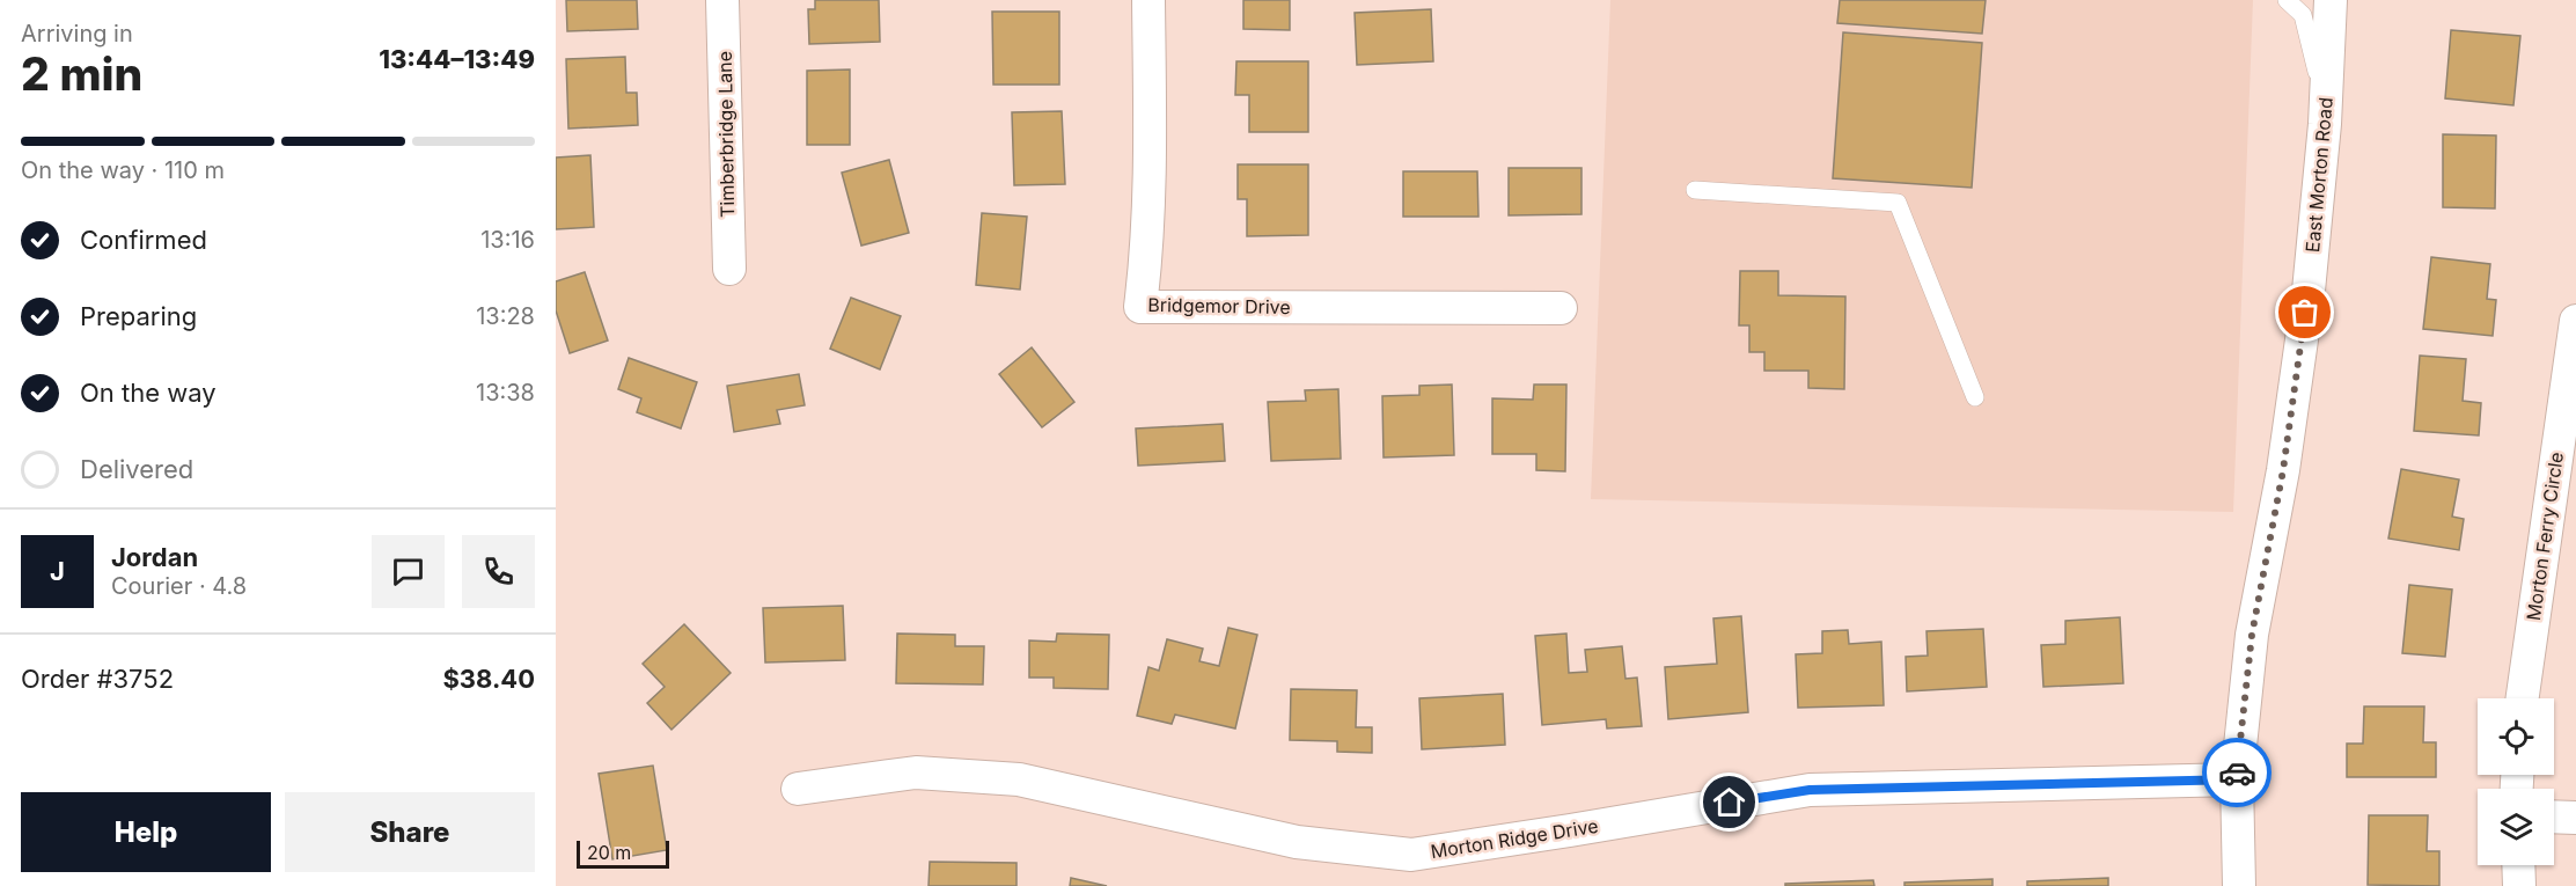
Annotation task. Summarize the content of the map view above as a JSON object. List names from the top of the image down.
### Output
{
  "streets": {
    "street": [
      "Timberbridge Lane",
      "East Morton Road",
      "Bridgemor Drive",
      "Morton Ferry Circle",
      "Morton Ridge Drive"
    ]
  },
  "crossings": [
    ["East Morton Road", "Morton Ridge Drive"]
  ],
  "scale_bar": "20 m",
  "page": {
    "heading": ["2 min", "Arriving in", "13:44–13:49"],
    "panel": [
      "Jordan",
      "Courier · 4.8",
      "Order #3752",
      "$38.40"
    ],
    "bar": "On the way · 110 m",
    "list": [
      ["Confirmed", "13:16"],
      ["Preparing", "13:28"],
      ["On the way", "13:38"],
      "Delivered"
    ],
    "round": "J",
    "buttons": ["Help", "Share"],
    "scale": "20 m"
  }
}
